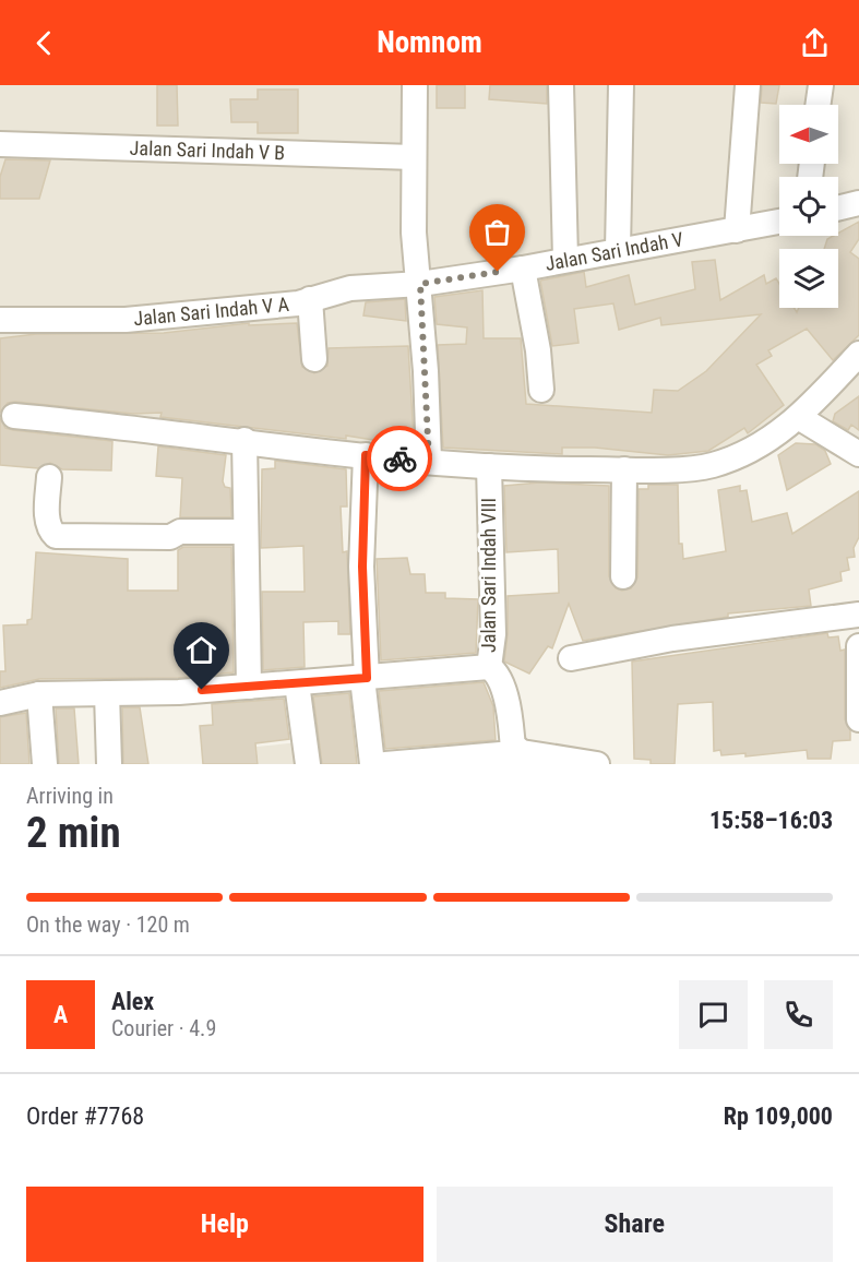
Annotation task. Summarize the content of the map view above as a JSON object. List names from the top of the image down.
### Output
{
  "streets": {
    "street": [
      "Jalan Sari Indah V B",
      "Jalan Sari Indah V",
      "Jalan Sari Indah V A",
      "Jalan Sari Indah VIII"
    ]
  },
  "crossings": [
    ["Jalan Sari Indah V", "Jalan Sari Indah V A"]
  ],
  "north": "left",
  "page": {
    "header": "Nomnom",
    "heading": ["2 min", "Arriving in", "15:58–16:03"],
    "panel": [
      "Alex",
      "Courier · 4.9",
      "Order #7768",
      "Rp 109,000"
    ],
    "bar": "On the way · 120 m",
    "round": "A",
    "buttons": ["Help", "Share"]
  }
}
